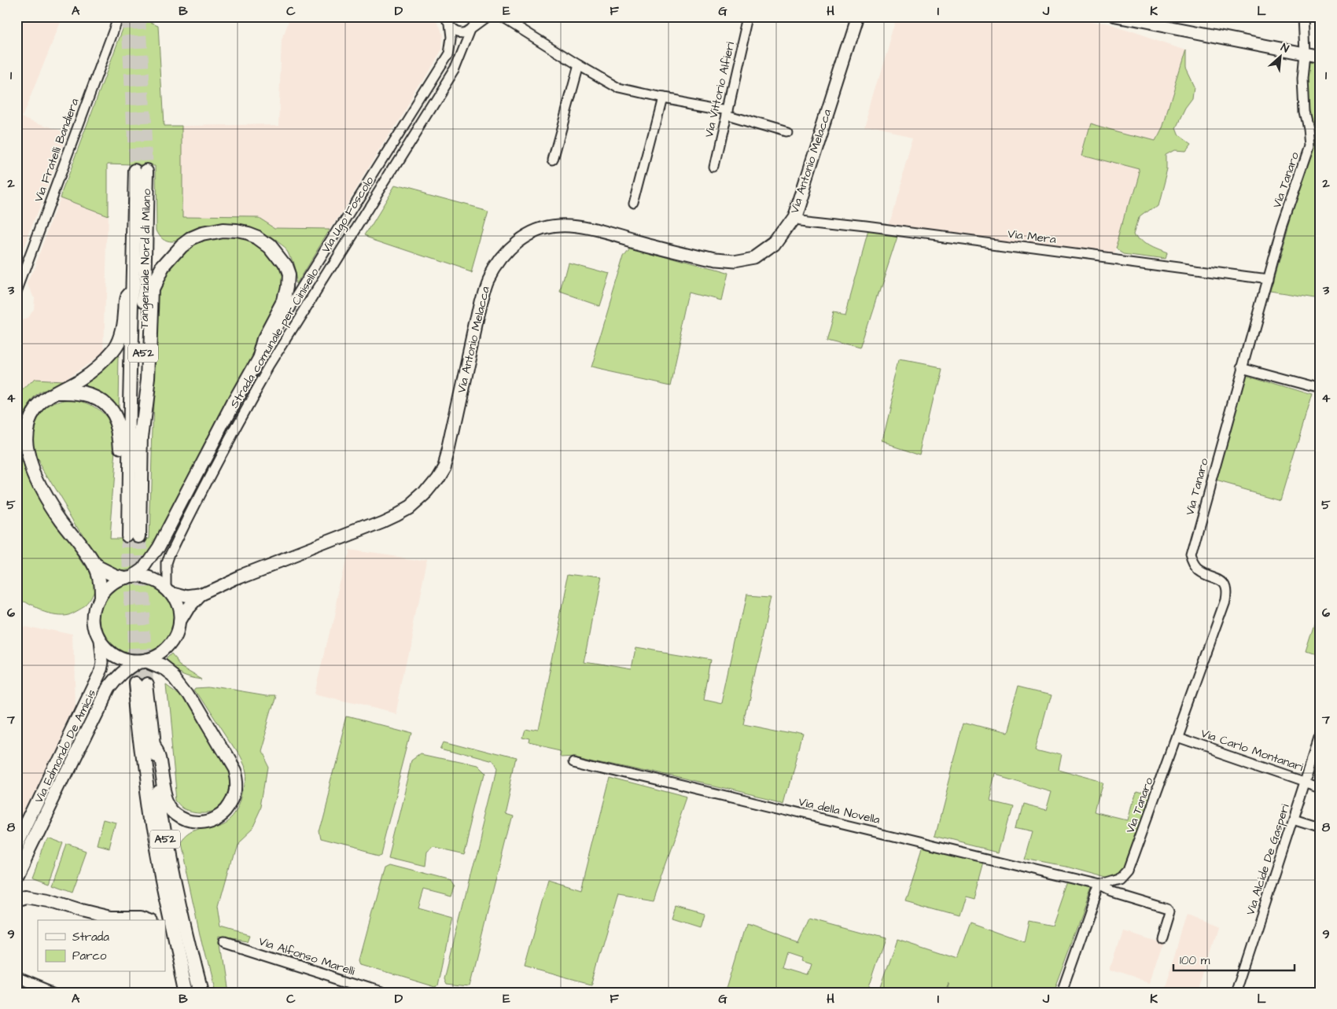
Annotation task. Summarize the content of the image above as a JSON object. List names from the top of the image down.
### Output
{
  "streets": {
    "highway": ["Tangenziale Nord di Milano", "A52"],
    "main road": ["Via Antonio Melacca", "Via Ugo Foscolo", "Via Edmondo De Amicis"],
    "street": [
      "Via Vittorio Alfieri",
      "Via Fratelli Bandiera",
      "Via Tanaro",
      "Via Mera",
      "Strada comunale per Cinisello",
      "Via Carlo Montanari",
      "Via della Novella",
      "Via Alcide De Gasperi",
      "Via Alfonso Marelli"
    ]
  },
  "crossings": [
    ["Via Antonio Melacca", "Via Ugo Foscolo"],
    ["Via Antonio Melacca", "Via Mera"],
    ["Via Antonio Melacca", "Strada comunale per Cinisello"],
    ["Via Antonio Melacca", "Via Edmondo De Amicis"],
    ["Via Tanaro", "Via Mera"],
    ["Via Tanaro", "Via Carlo Montanari"],
    ["Via Tanaro", "Via della Novella"],
    ["Via Ugo Foscolo", "Strada comunale per Cinisello"],
    ["Via Ugo Foscolo", "Via Edmondo De Amicis"],
    ["Strada comunale per Cinisello", "Via Edmondo De Amicis"],
    ["Via Carlo Montanari", "Via Alcide De Gasperi"]
  ],
  "legend": ["Strada", "Parco"],
  "scale_bar": "100 m",
  "north": "top right",
  "grid": {
    "columns": [
      "A",
      "B",
      "C",
      "D",
      "E",
      "F",
      "G",
      "H",
      "I",
      "J",
      "K",
      "L"
    ],
    "rows": [
      "1",
      "2",
      "3",
      "4",
      "5",
      "6",
      "7",
      "8",
      "9"
    ]
  }
}
